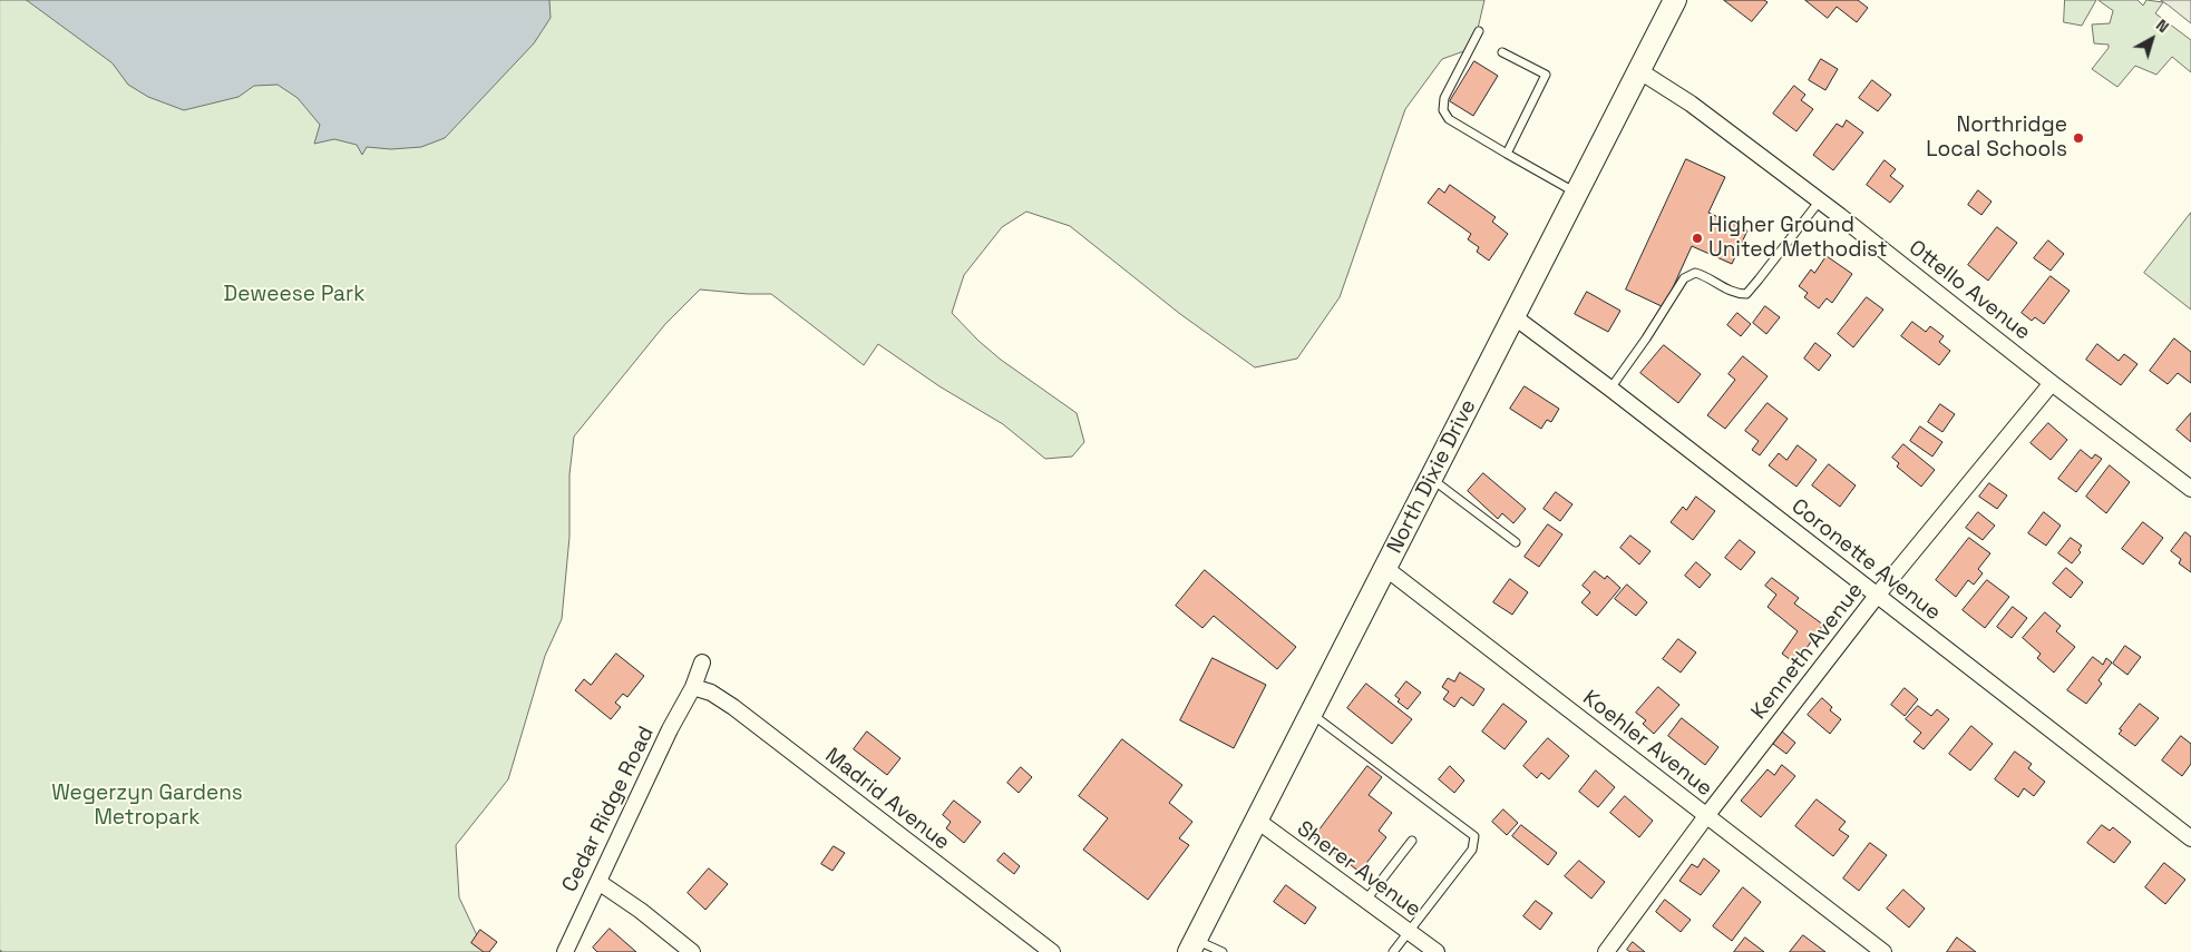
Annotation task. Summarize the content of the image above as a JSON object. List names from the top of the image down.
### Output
{
  "streets": {
    "main road": ["North Dixie Drive"],
    "street": [
      "Ottello Avenue",
      "Coronette Avenue",
      "Kenneth Avenue",
      "Koehler Avenue",
      "Madrid Avenue",
      "Cedar Ridge Road",
      "Sherer Avenue"
    ]
  },
  "crossings": [
    ["Ottello Avenue", "North Dixie Drive"],
    ["Ottello Avenue", "Kenneth Avenue"],
    ["North Dixie Drive", "Coronette Avenue"],
    ["North Dixie Drive", "Koehler Avenue"],
    ["North Dixie Drive", "Sherer Avenue"],
    ["Coronette Avenue", "Kenneth Avenue"],
    ["Kenneth Avenue", "Koehler Avenue"],
    ["Madrid Avenue", "Cedar Ridge Road"]
  ],
  "parks": ["Deweese Park", "Wegerzyn Gardens Metropark"],
  "places": ["Northridge Local Schools", "Higher Ground United Methodist"],
  "north": "top right"
}
